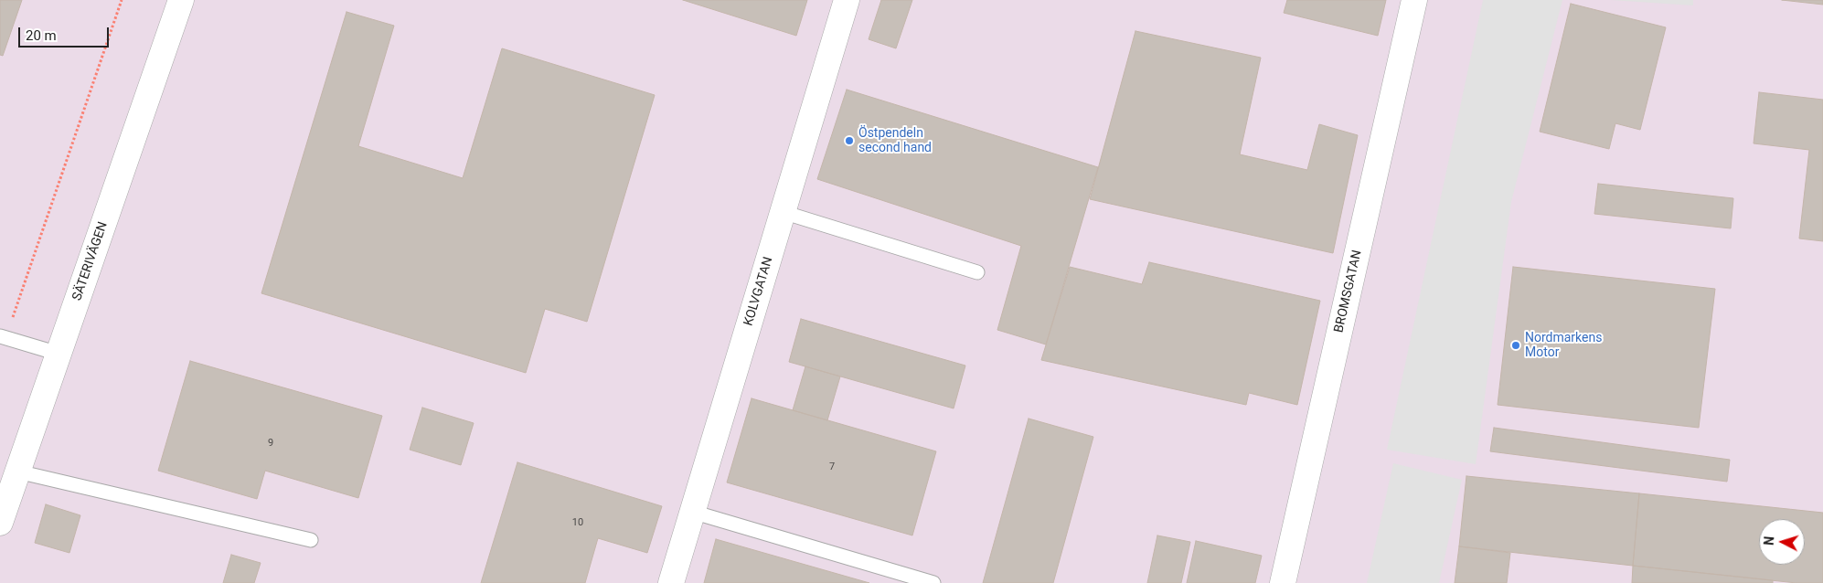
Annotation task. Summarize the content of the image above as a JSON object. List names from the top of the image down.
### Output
{
  "streets": {
    "street": ["SÄTERIVÄGEN", "KOLVGATAN", "BROMSGATAN"]
  },
  "places": ["Östpendeln second hand", "Nordmarkens Motor"],
  "house_numbers": ["9", "7", "10"],
  "scale_bar": "20 m",
  "north": "left"
}
